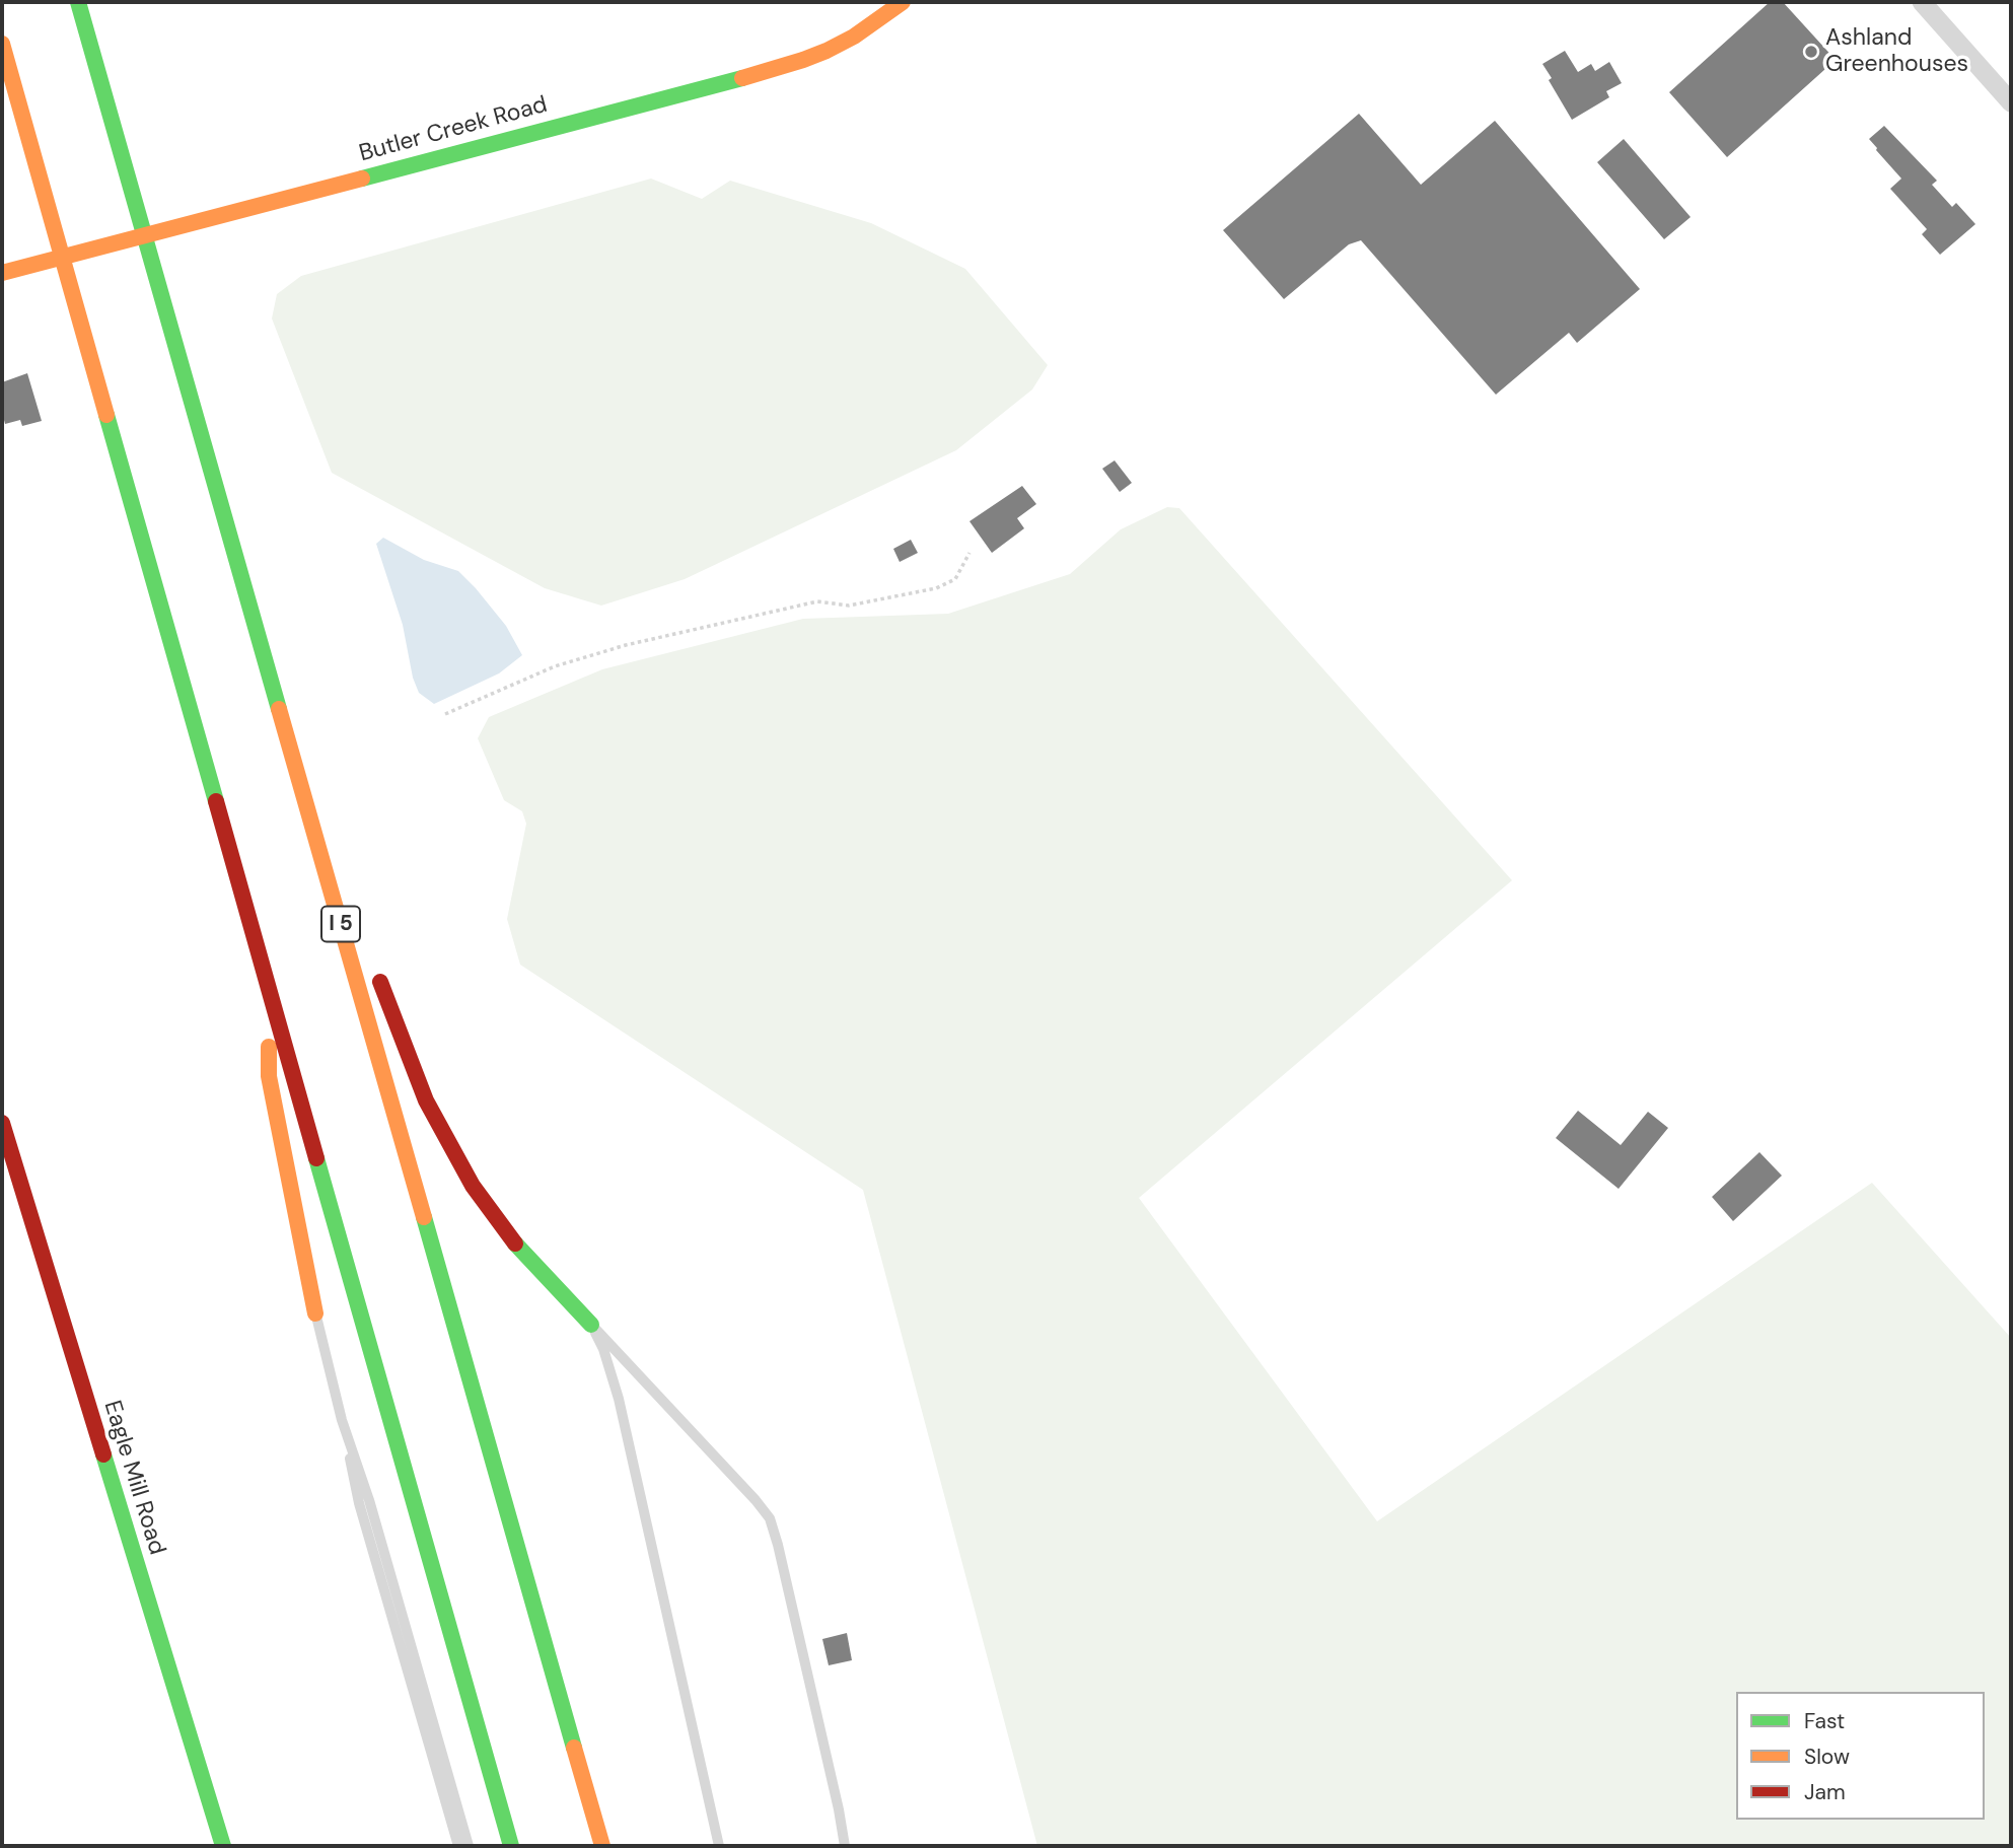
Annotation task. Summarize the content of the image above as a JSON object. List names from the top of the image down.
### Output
{
  "streets": {
    "main road": ["Butler Creek Road", "I 5", "Eagle Mill Road"]
  },
  "places": ["Ashland Greenhouses"],
  "legend": ["Fast", "Slow", "Jam"]
}
